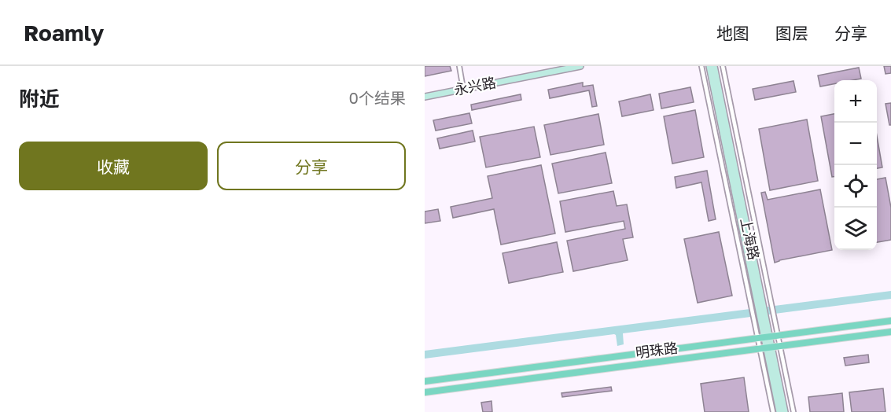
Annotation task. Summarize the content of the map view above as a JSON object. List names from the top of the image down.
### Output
{
  "streets": {
    "main road": ["永兴路", "上海路", "明珠路"]
  },
  "crossings": [
    ["上海路", "明珠路"]
  ],
  "page": {
    "header": "Roamly",
    "nav": ["地图", "图层", "分享"],
    "heading": ["附近", "0个结果"],
    "map_buttons": ["+", "−"],
    "buttons": ["收藏", "分享"]
  }
}
